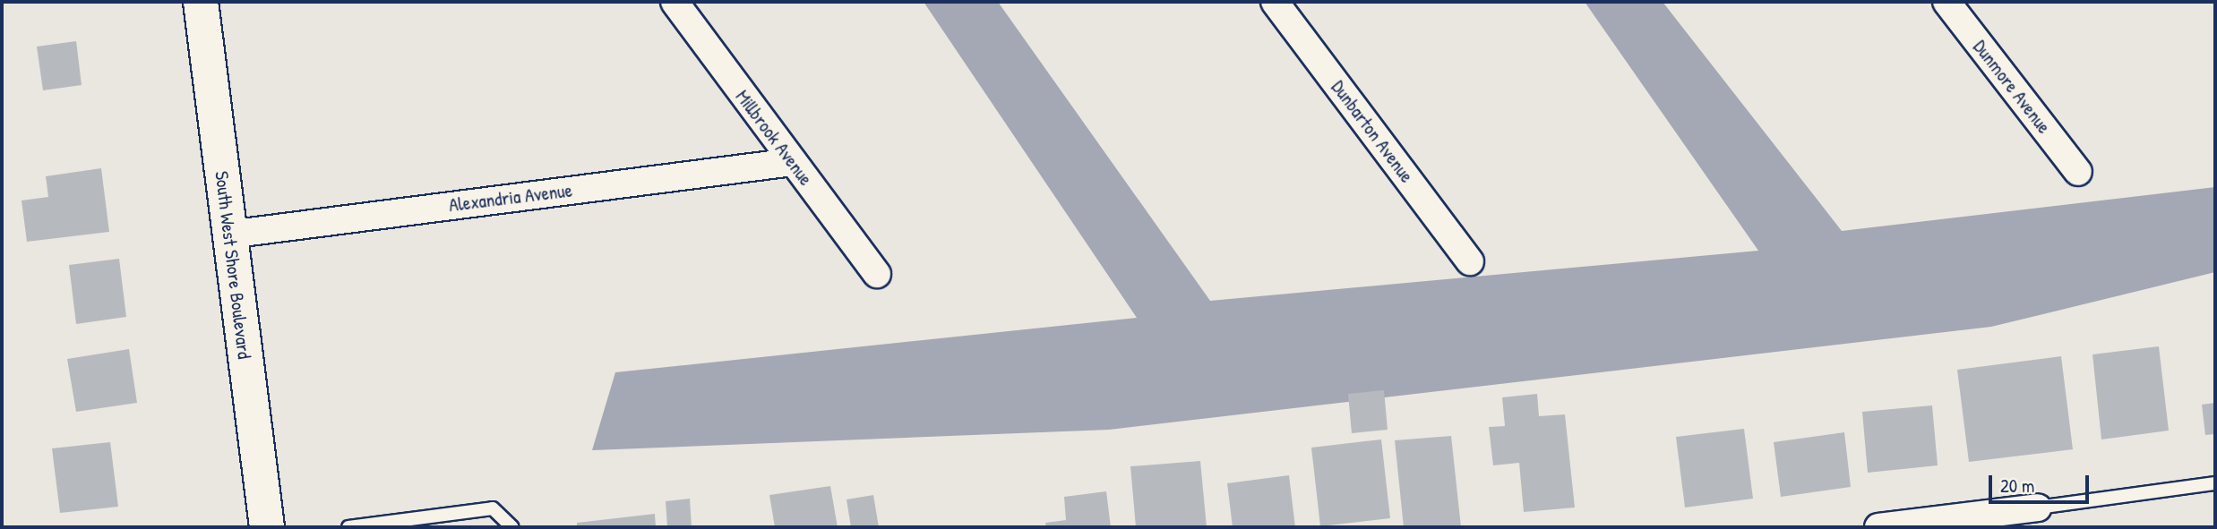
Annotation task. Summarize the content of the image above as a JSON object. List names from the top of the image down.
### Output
{
  "streets": {
    "street": [
      "Dunmore Avenue",
      "Dunbarton Avenue",
      "Millbrook Avenue",
      "Alexandria Avenue",
      "South West Shore Boulevard"
    ]
  },
  "crossings": [
    ["Millbrook Avenue", "Alexandria Avenue"],
    ["Alexandria Avenue", "South West Shore Boulevard"]
  ],
  "scale_bar": "20 m"
}
